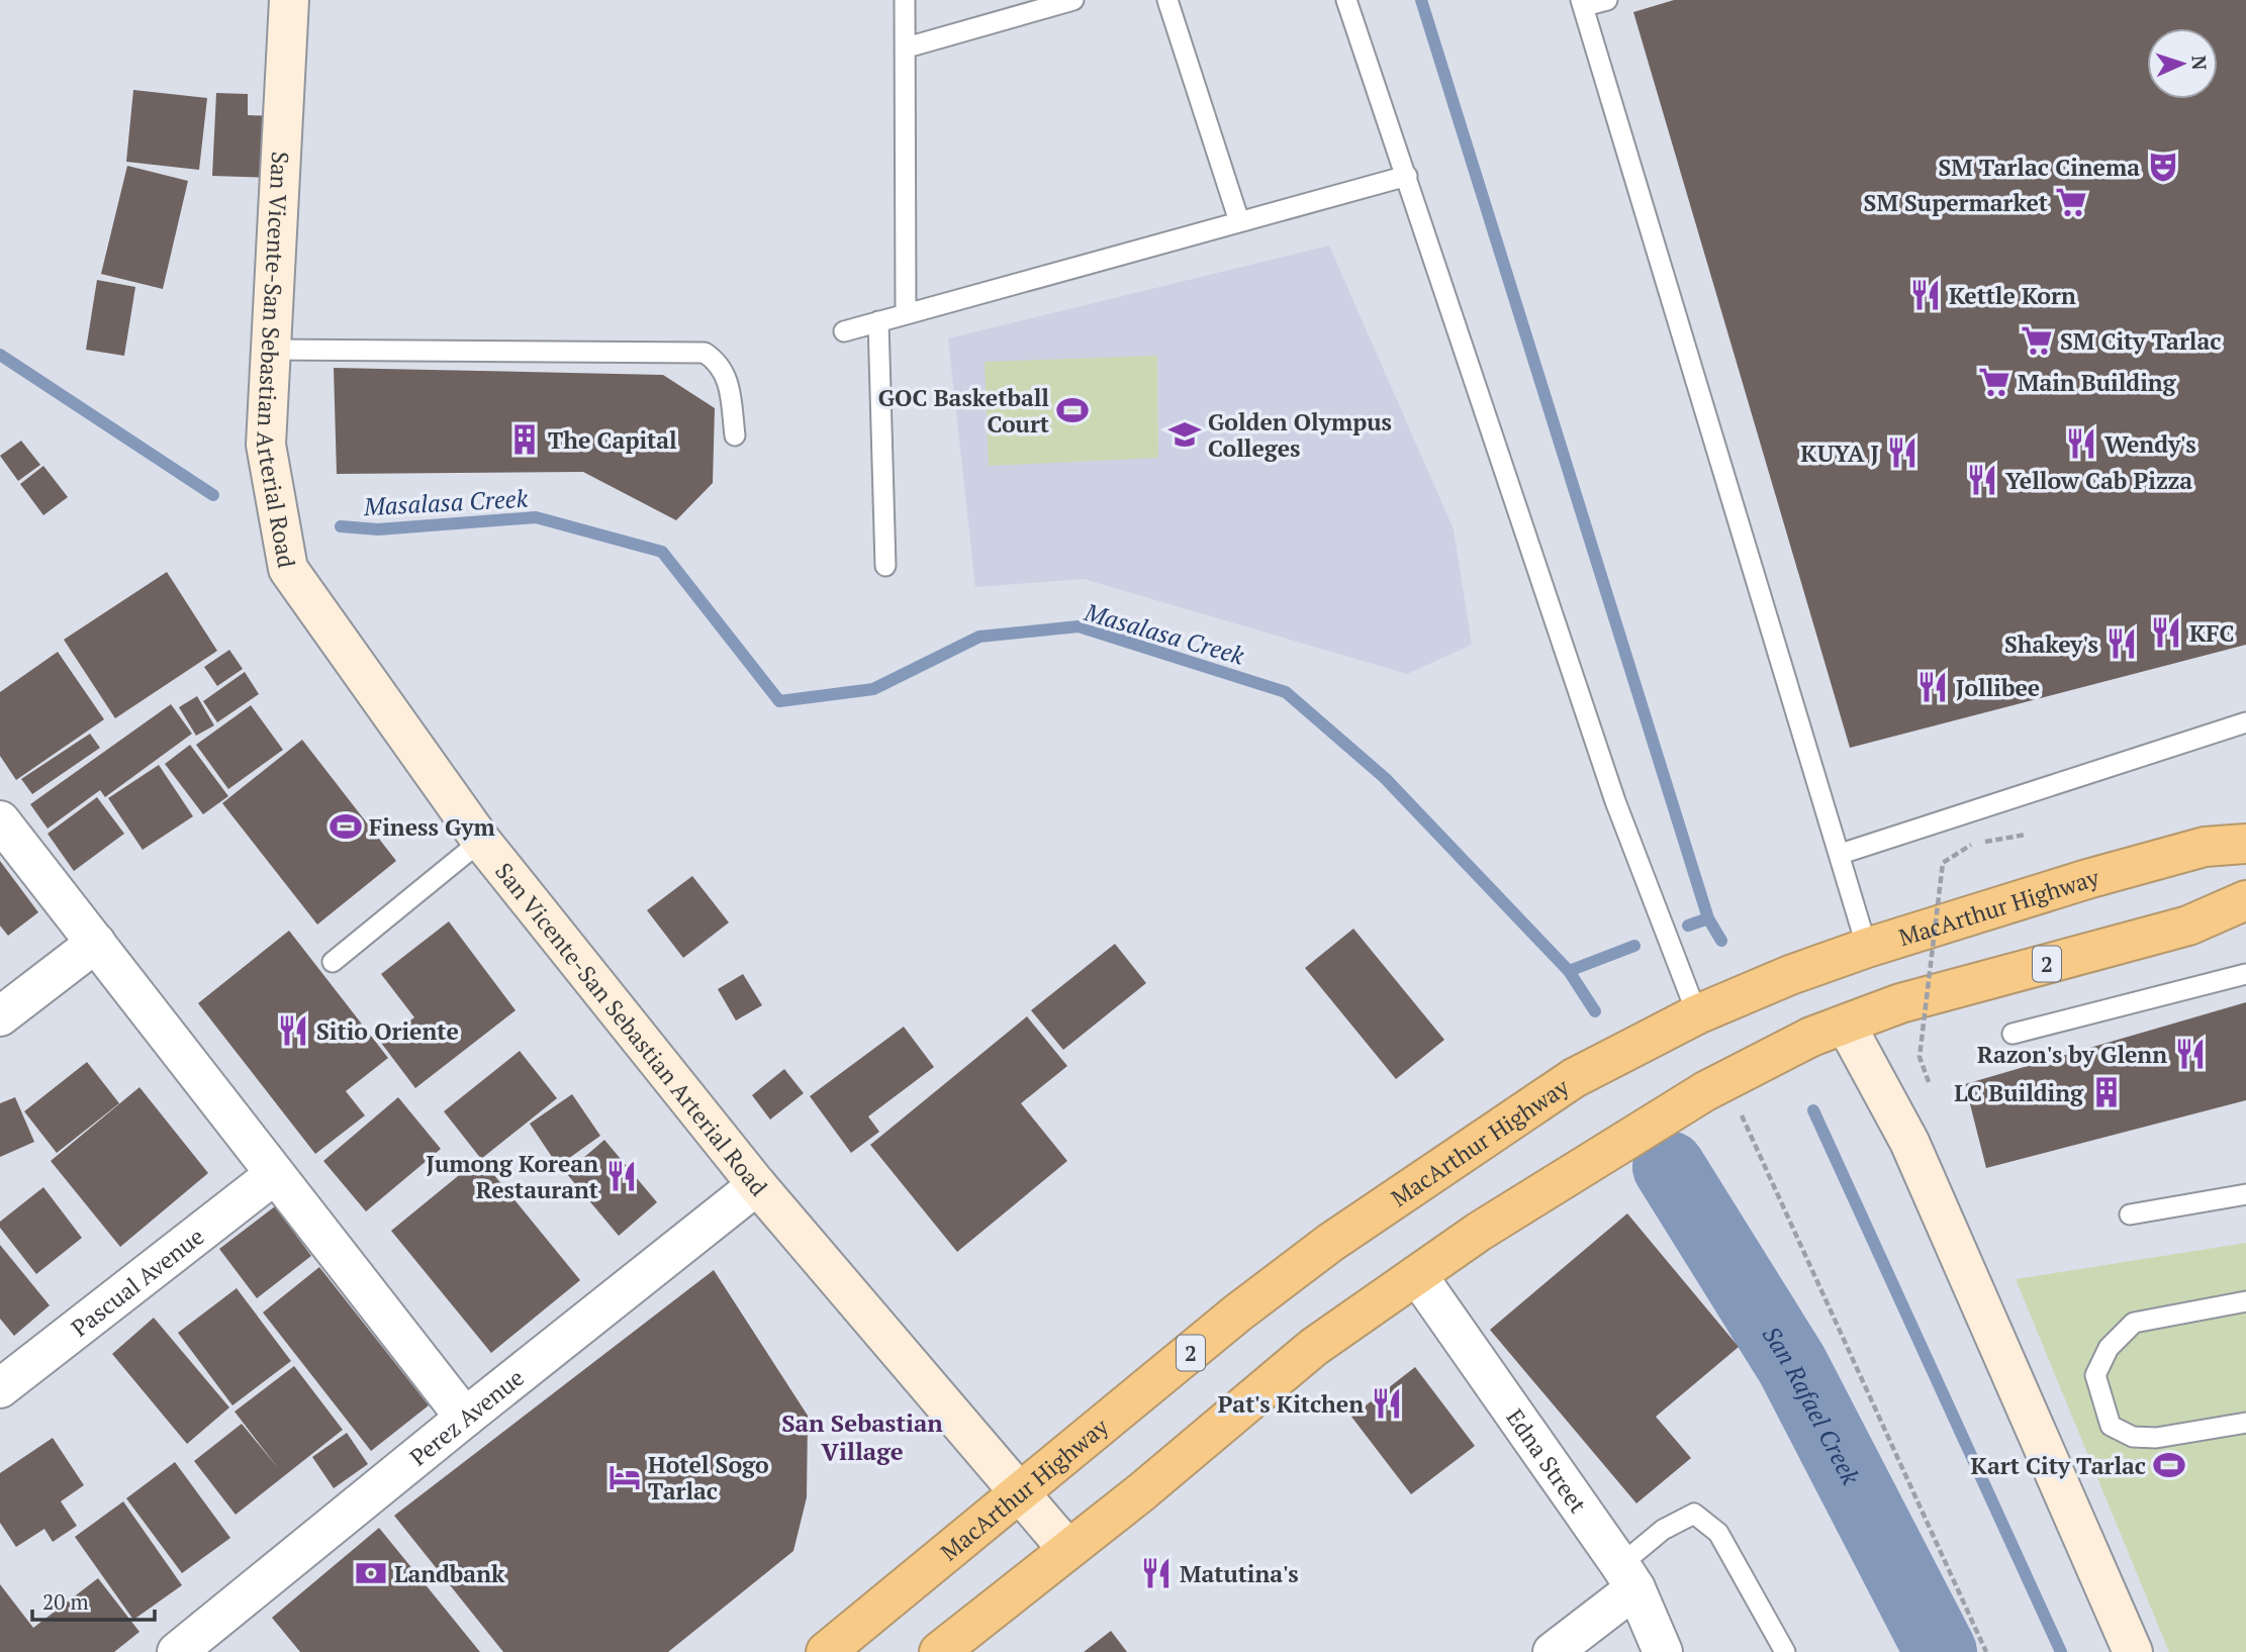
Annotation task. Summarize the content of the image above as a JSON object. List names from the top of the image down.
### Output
{
  "streets": {
    "highway": ["MacArthur Highway", "2"],
    "street": [
      "San Vicente-San Sebastian Arterial Road",
      "Pascual Avenue",
      "Perez Avenue",
      "Edna Street"
    ]
  },
  "crossings": [
    ["San Vicente-San Sebastian Arterial Road", "MacArthur Highway"],
    ["San Vicente-San Sebastian Arterial Road", "2"],
    ["San Vicente-San Sebastian Arterial Road", "Perez Avenue"],
    ["2", "Edna Street"]
  ],
  "districts": ["San Sebastian Village"],
  "water": ["Masalasa Creek", "San Rafael Creek"],
  "places": {
    "theatre": ["SM Tarlac Cinema"],
    "supermarket": ["SM Supermarket", "SM City Tarlac", "Main Building"],
    "restaurant": [
      "Kettle Korn",
      "Wendy's",
      "KUYA J",
      "Yellow Cab Pizza",
      "KFC",
      "Shakey's",
      "Jollibee",
      "Sitio Oriente",
      "Razon's by Glenn",
      "Jumong Korean Restaurant",
      "Pat's Kitchen",
      "Matutina's"
    ],
    "sports": ["GOC Basketball Court", "Finess Gym", "Kart City Tarlac"],
    "school or university": ["Golden Olympus Colleges"],
    "building": ["The Capital", "LC Building"],
    "hotel": ["Hotel Sogo Tarlac"],
    "bank": ["Landbank"]
  },
  "scale_bar": "20 m",
  "north": "right"
}
